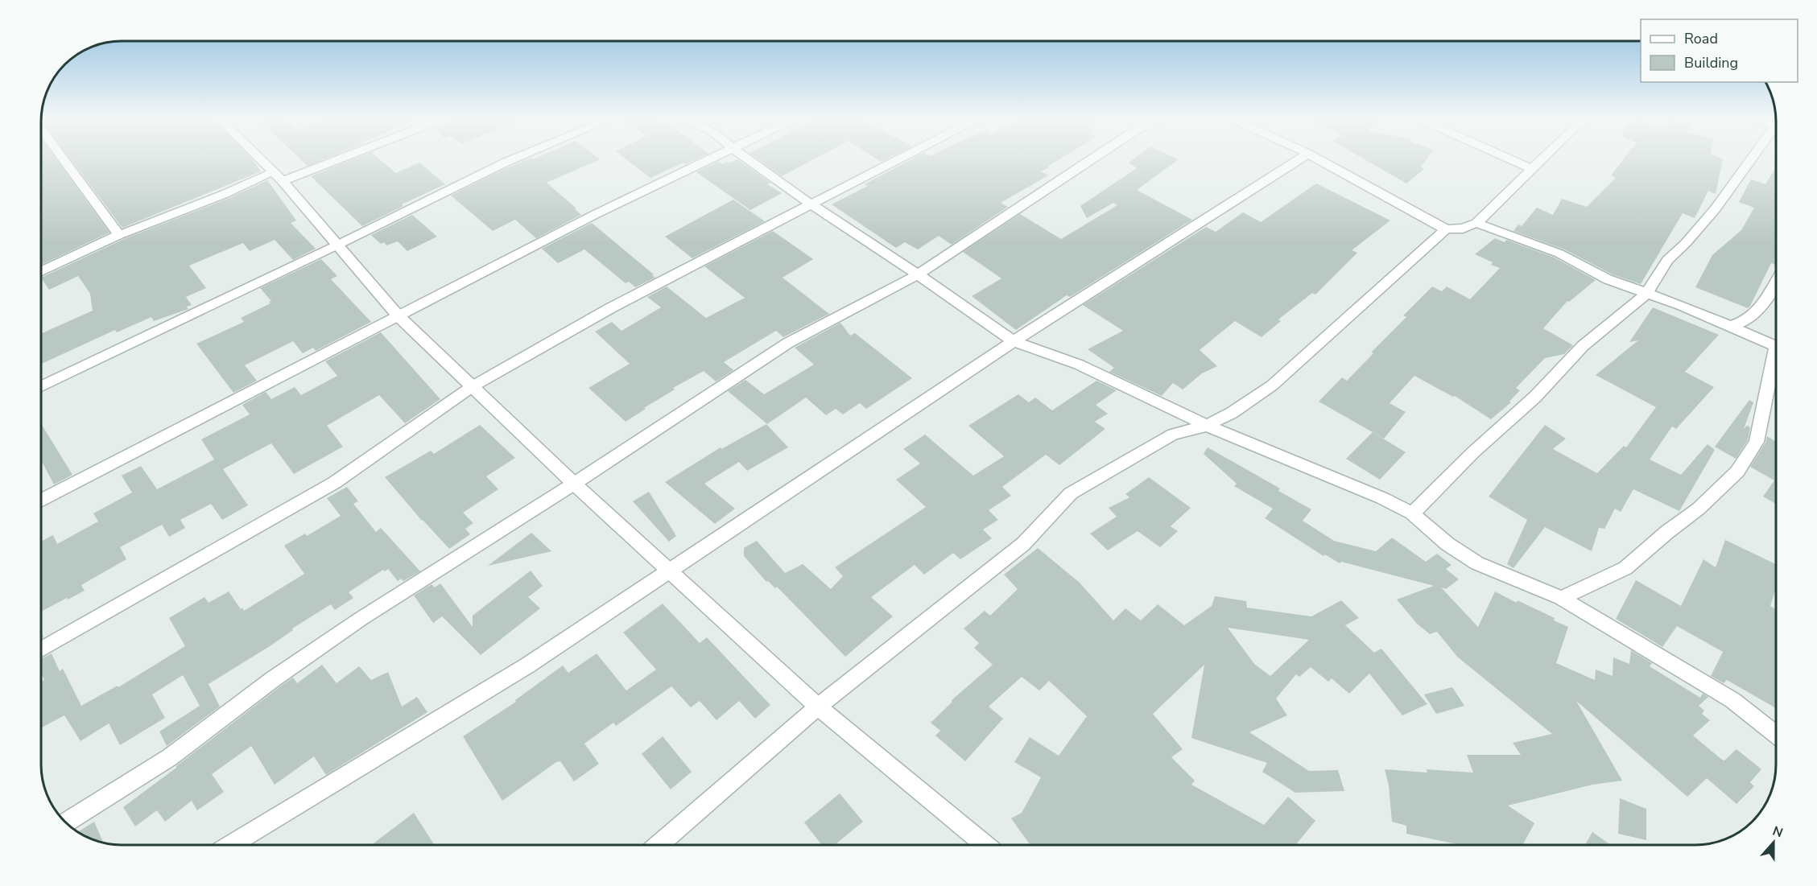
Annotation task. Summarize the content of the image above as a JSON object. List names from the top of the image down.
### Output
{
  "legend": ["Road", "Building"],
  "north": "top"
}
